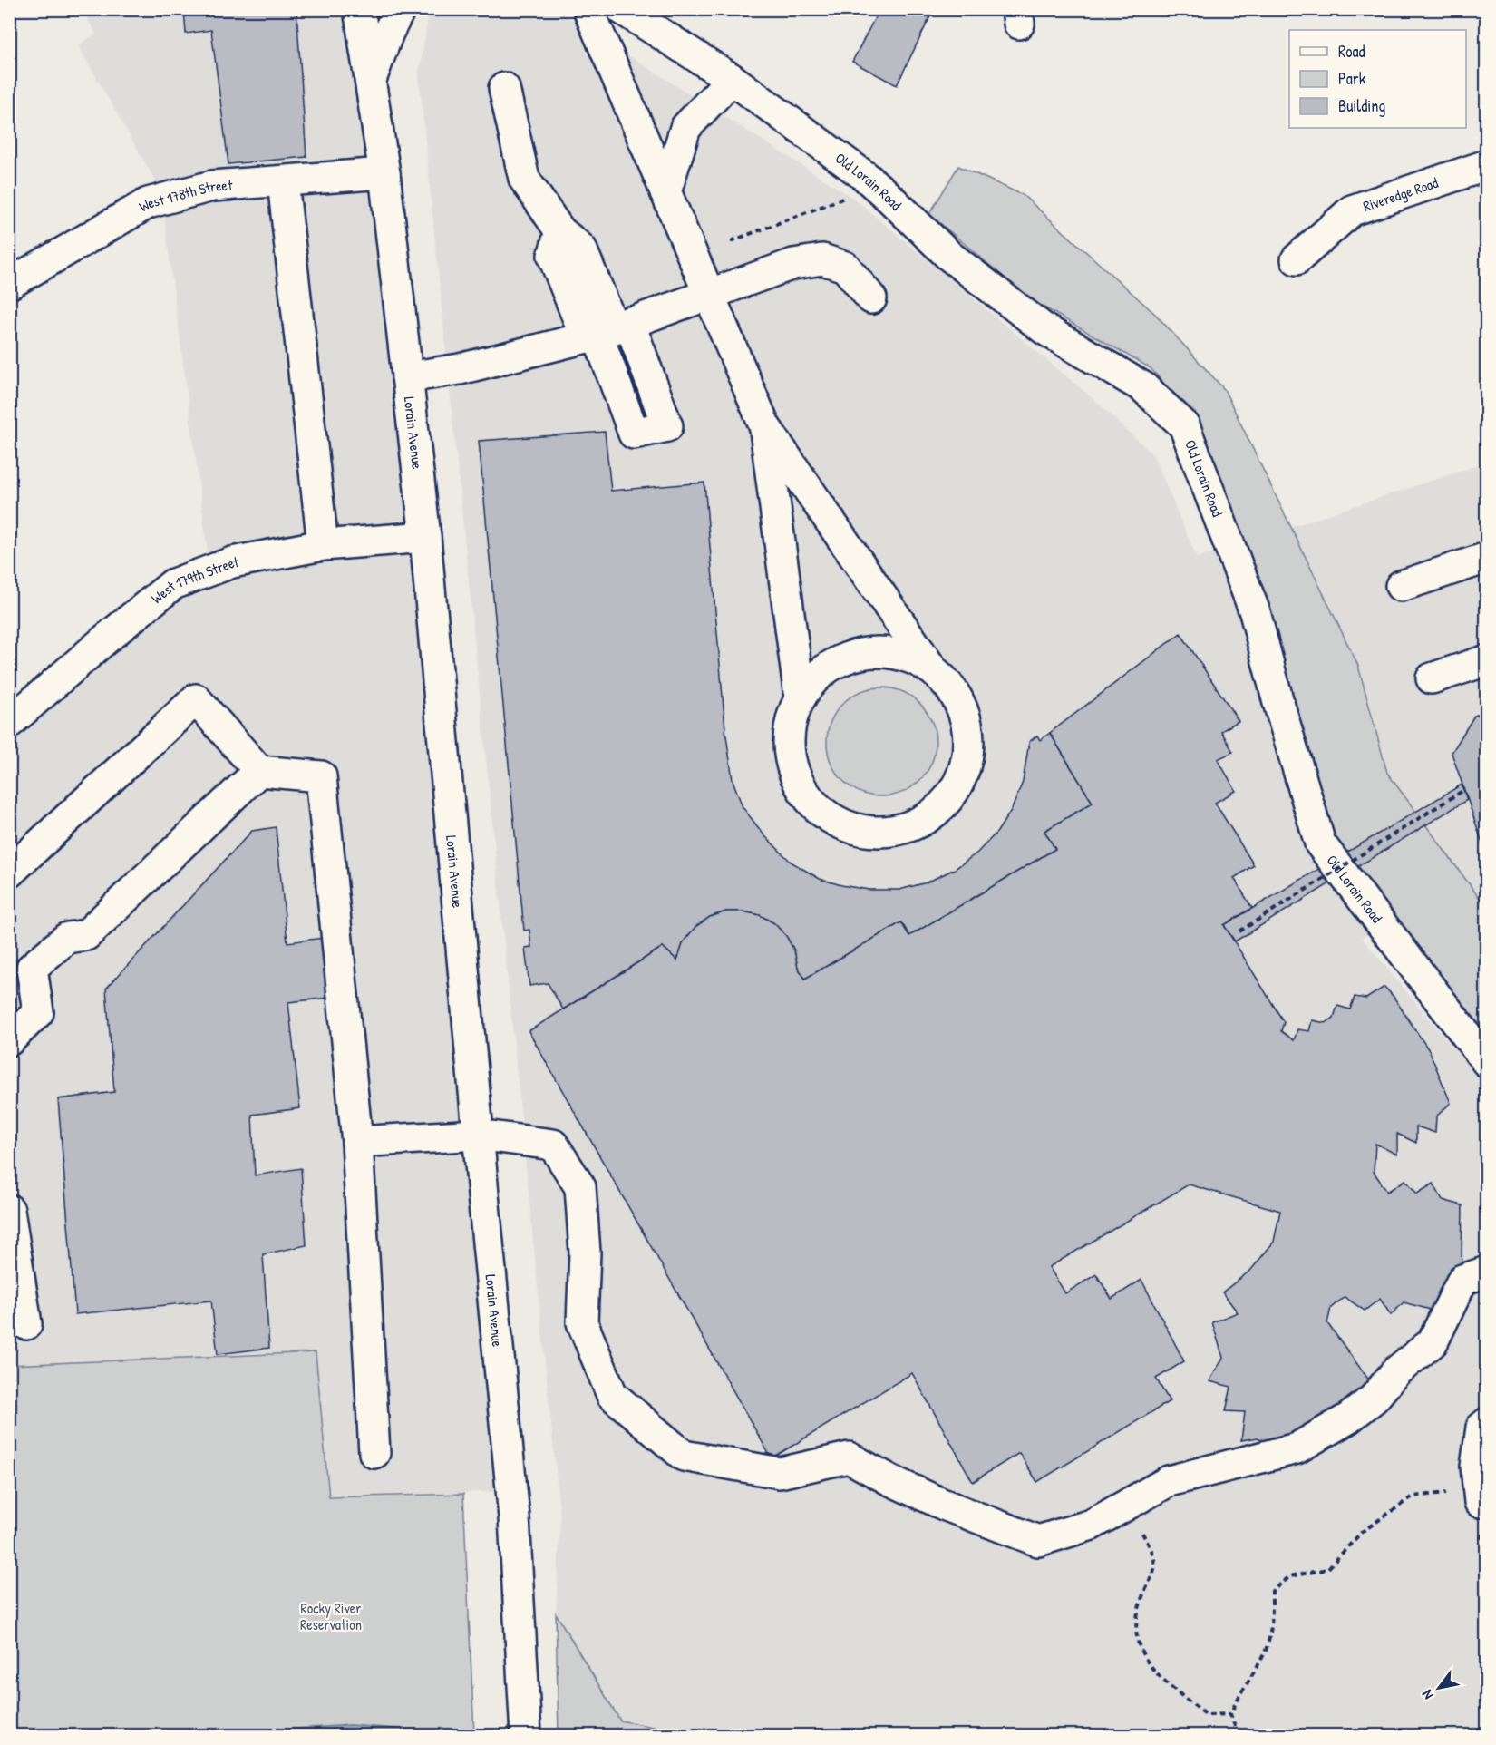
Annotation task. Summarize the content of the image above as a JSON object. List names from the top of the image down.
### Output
{
  "streets": {
    "street": [
      "Old Lorain Road",
      "Riveredge Road",
      "West 178th Street",
      "Lorain Avenue",
      "West 179th Street"
    ]
  },
  "crossings": [
    ["West 178th Street", "Lorain Avenue"],
    ["Lorain Avenue", "West 179th Street"]
  ],
  "parks": ["Rocky River Reservation"],
  "legend": ["Road", "Park", "Building"],
  "north": "bottom left"
}
